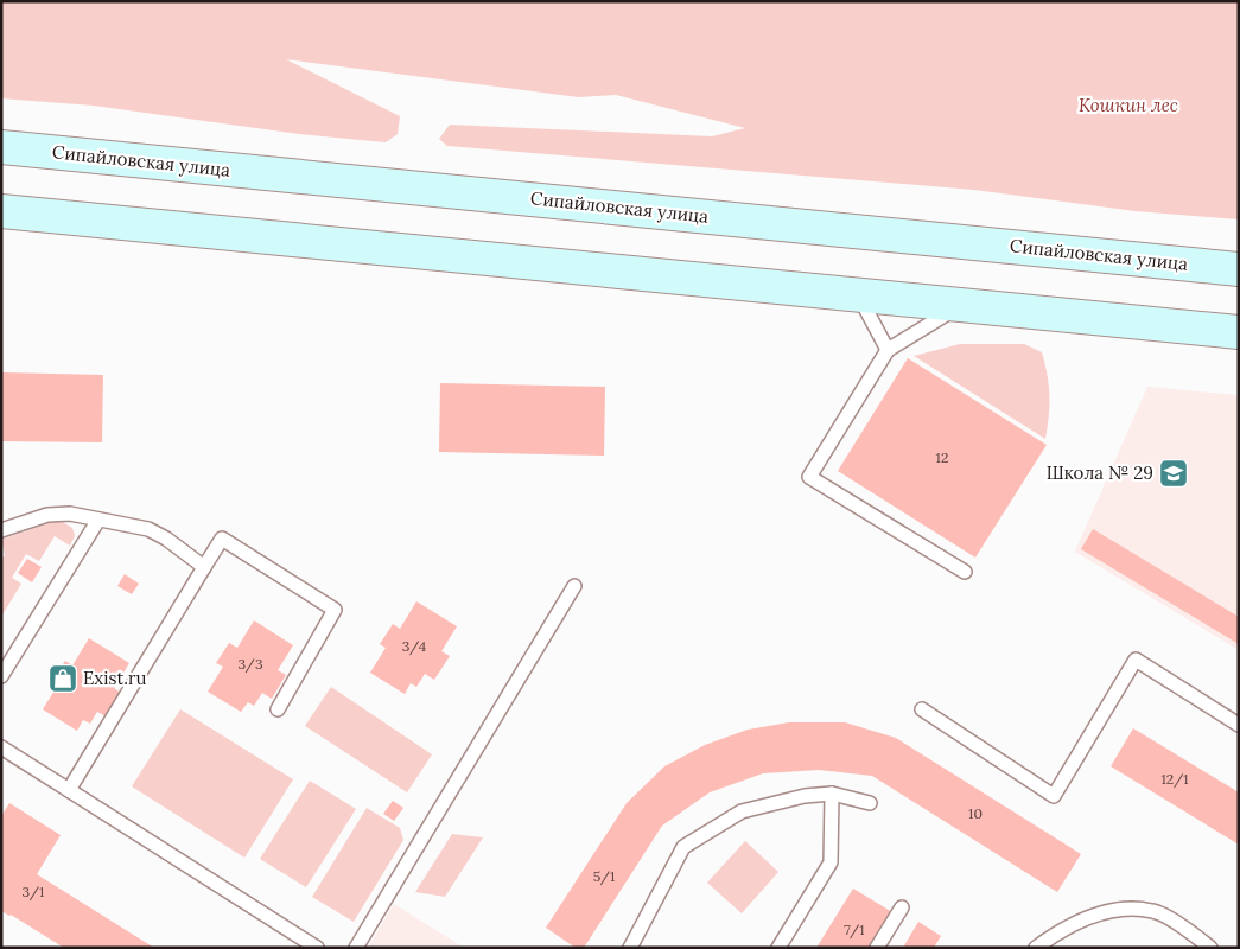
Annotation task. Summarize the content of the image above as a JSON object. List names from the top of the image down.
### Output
{
  "streets": {
    "main road": ["Сипайловская улица"]
  },
  "parks": ["Кошкин лес"],
  "places": {
    "school or university": ["Школа № 29"],
    "shop": ["Exist.ru"]
  },
  "house_numbers": [
    "12",
    "3/4",
    "3/3",
    "12/1",
    "10",
    "5/1",
    "3/1",
    "7/1"
  ]
}
